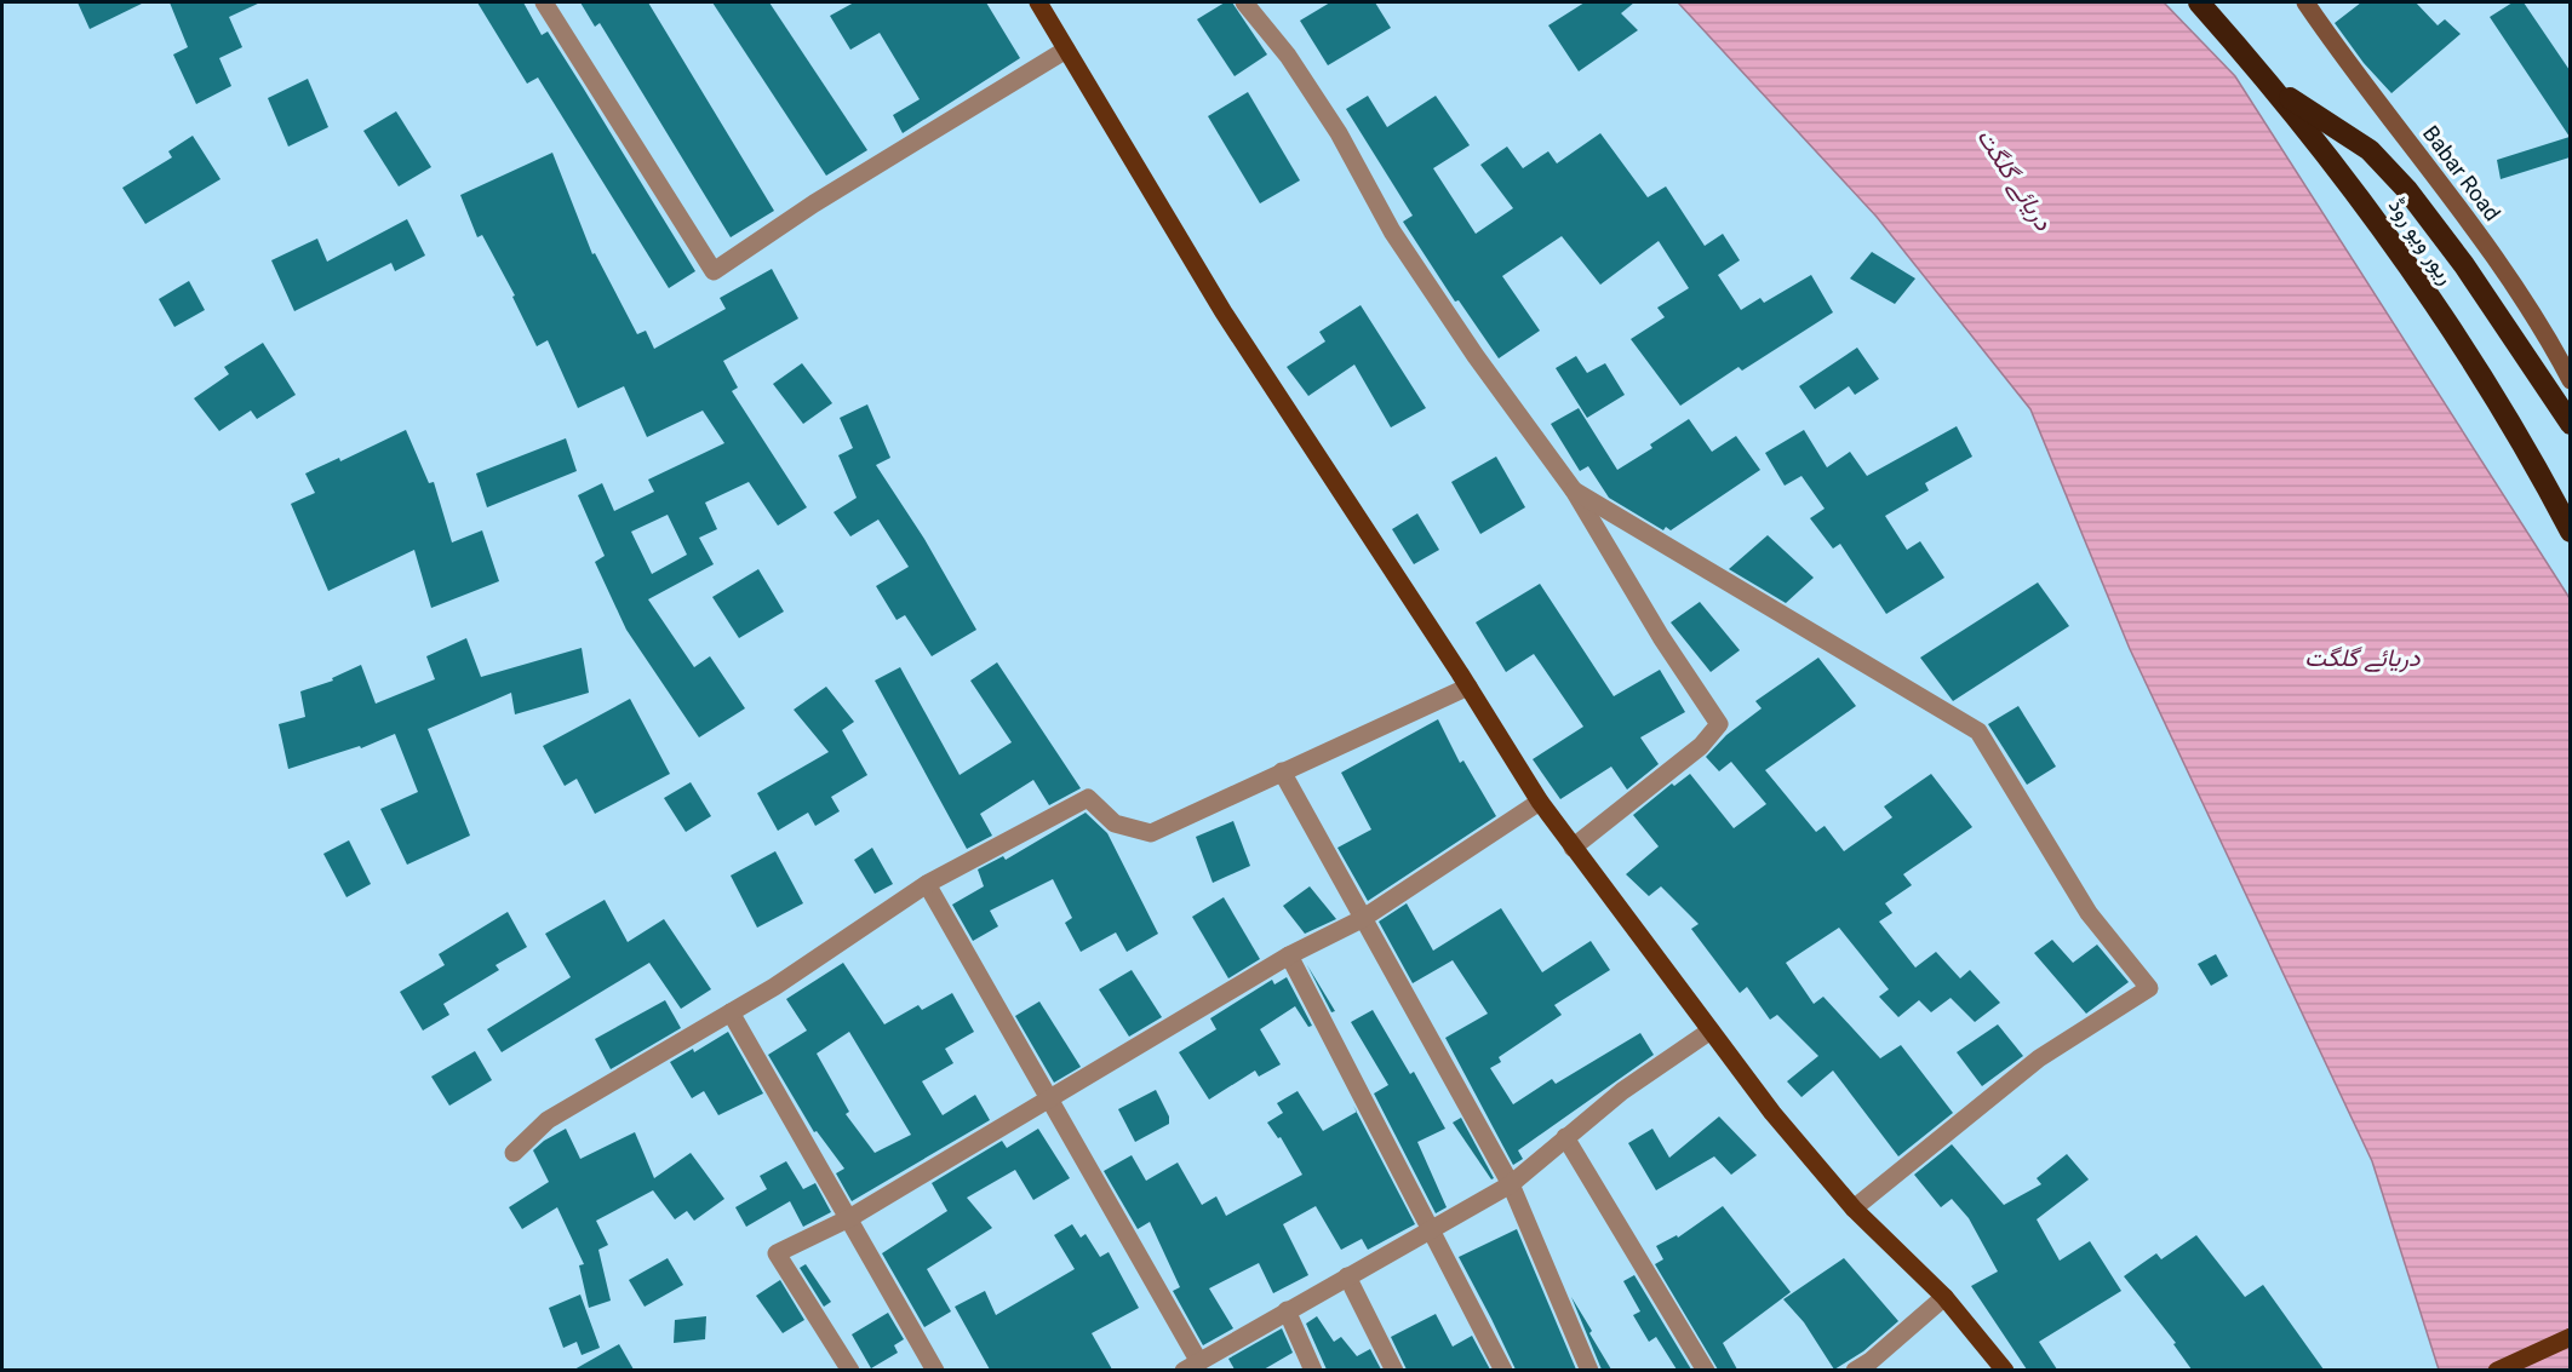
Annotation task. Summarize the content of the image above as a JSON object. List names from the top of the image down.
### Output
{
  "streets": {
    "highway": ["ریور ویو روڈ"],
    "street": ["Babar Road"]
  },
  "water": ["دریائے گلگت"]
}
